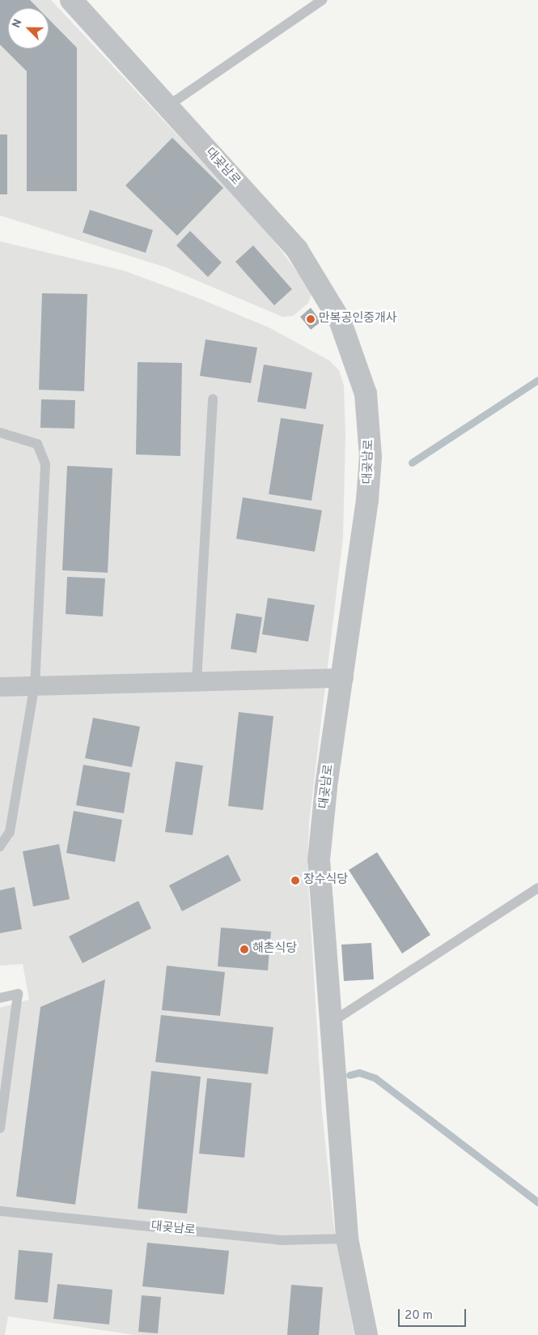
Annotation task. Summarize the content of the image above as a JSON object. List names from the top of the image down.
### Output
{
  "streets": {
    "street": ["대곶남로"]
  },
  "places": ["만복공인중개사", "장수식당", "해촌식당"],
  "scale_bar": "20 m",
  "north": "top left"
}
